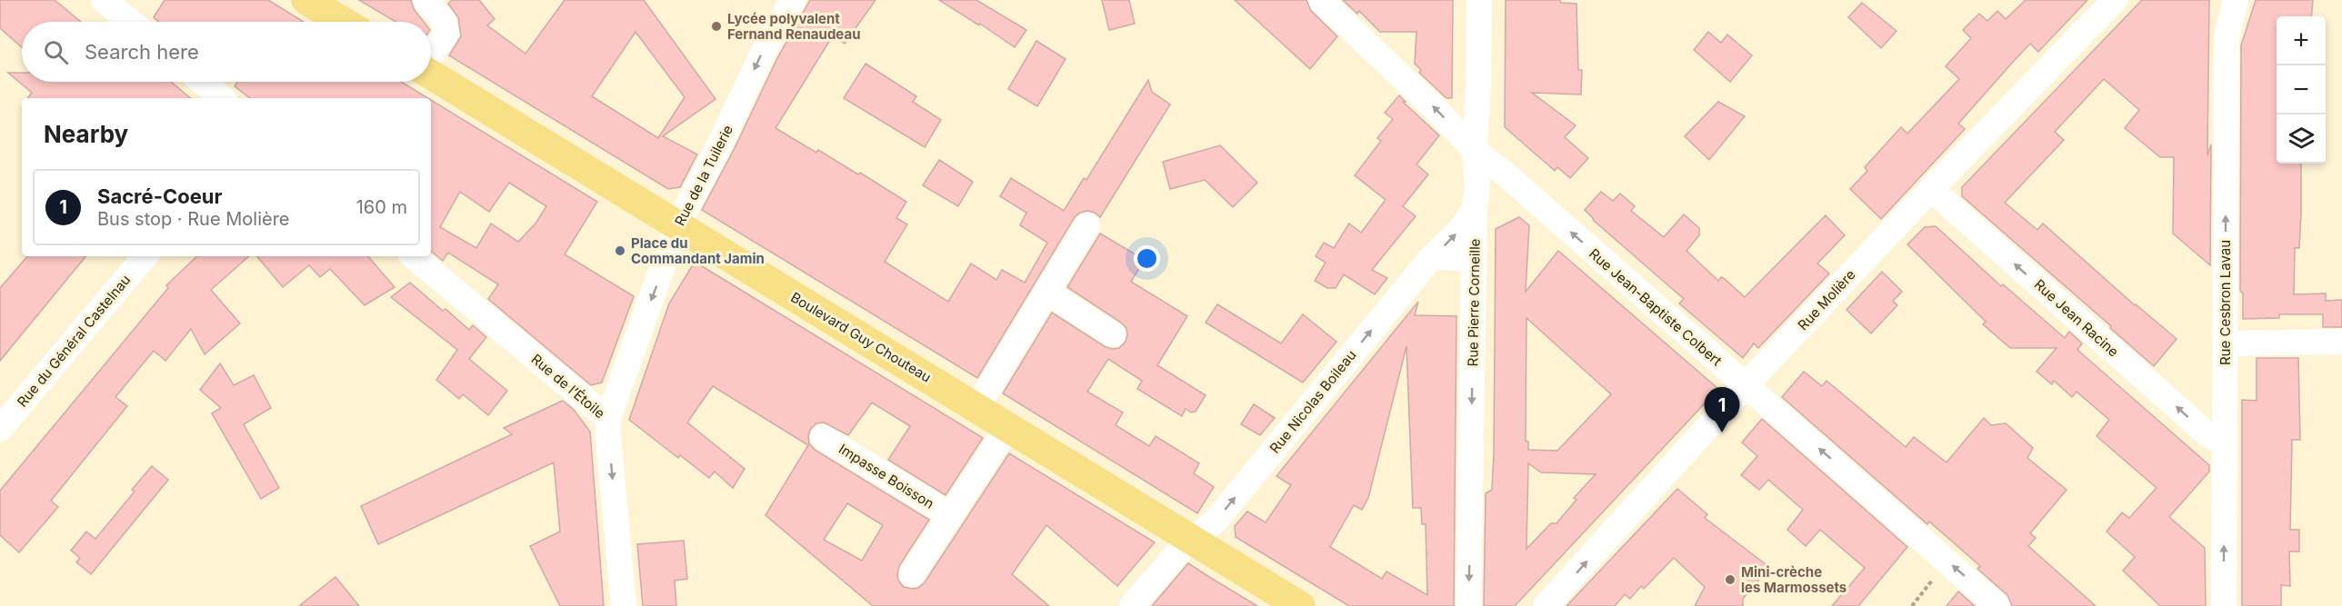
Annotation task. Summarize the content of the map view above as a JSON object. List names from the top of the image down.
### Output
{
  "streets": {
    "main road": ["Boulevard Guy Chouteau"],
    "street": [
      "Rue de la Tuilerie",
      "Rue Molière",
      "Rue Pierre Corneille",
      "Rue Cesbron Lavau",
      "Rue Jean-Baptiste Colbert",
      "Rue Jean Racine",
      "Rue du Général Castelnau",
      "Rue de l’Étoile",
      "Rue Nicolas Boileau",
      "Impasse Boisson"
    ]
  },
  "crossings": [
    ["Rue de la Tuilerie", "Boulevard Guy Chouteau"],
    ["Rue de la Tuilerie", "Rue de l’Étoile"],
    ["Rue Molière", "Rue Jean-Baptiste Colbert"],
    ["Rue Molière", "Rue Jean Racine"],
    ["Rue Pierre Corneille", "Rue Jean-Baptiste Colbert"],
    ["Rue Pierre Corneille", "Rue Nicolas Boileau"],
    ["Rue Cesbron Lavau", "Rue Jean Racine"],
    ["Boulevard Guy Chouteau", "Rue Nicolas Boileau"],
    ["Boulevard Guy Chouteau", "Impasse Boisson"]
  ],
  "one_way": [
    "Rue de la Tuilerie",
    "Rue Molière",
    "Rue Pierre Corneille",
    "Rue Cesbron Lavau",
    "Rue Jean-Baptiste Colbert",
    "Rue Jean Racine",
    "Rue de l’Étoile",
    "Rue Nicolas Boileau"
  ],
  "places": ["Lycée polyvalent Fernand Renaudeau", "Place du Commandant Jamin", "Mini-crèche les Marmossets"],
  "page": {
    "map_buttons": ["+", "−"],
    "search": "Search here",
    "heading": "Nearby",
    "list": [
      {
        "mark": "1",
        "name": "Sacré-Coeur",
        "note": "Bus stop · Rue Molière",
        "value": "160 m"
      }
    ],
    "pins": "1"
  }
}
